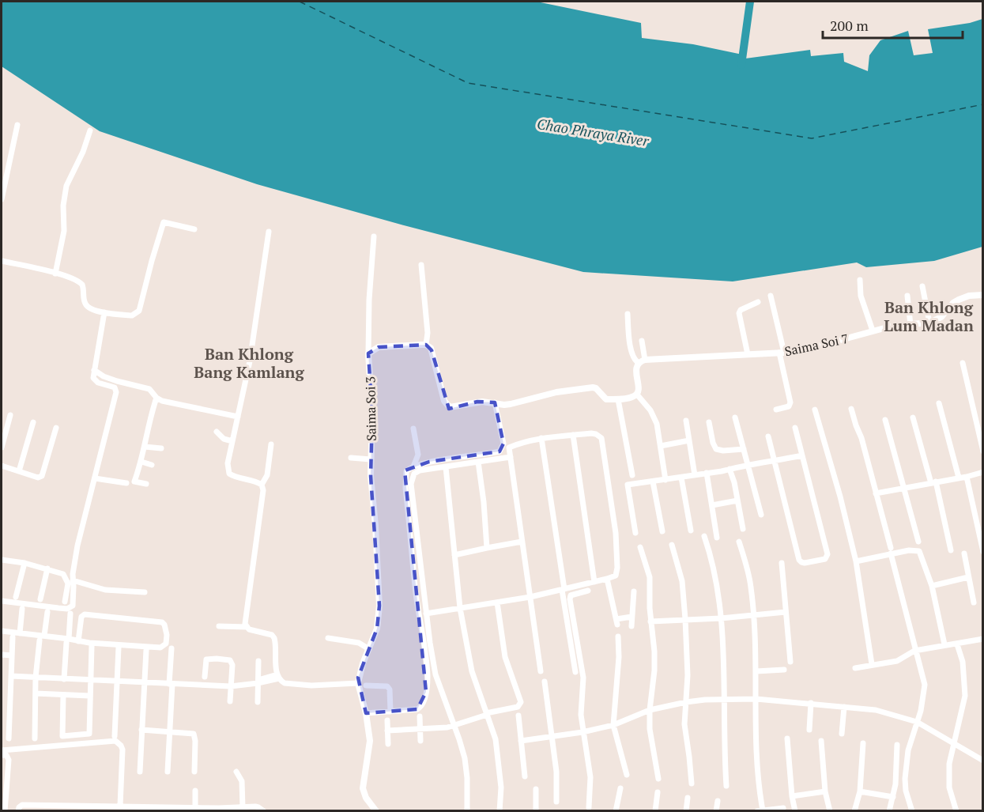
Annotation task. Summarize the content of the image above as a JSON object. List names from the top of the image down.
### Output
{
  "streets": {
    "street": ["Saima Soi 7", "Saima Soi 3"]
  },
  "districts": ["Ban Khlong Lum Madan", "Ban Khlong Bang Kamlang"],
  "water": ["Chao Phraya River"],
  "scale_bar": "200 m"
}
